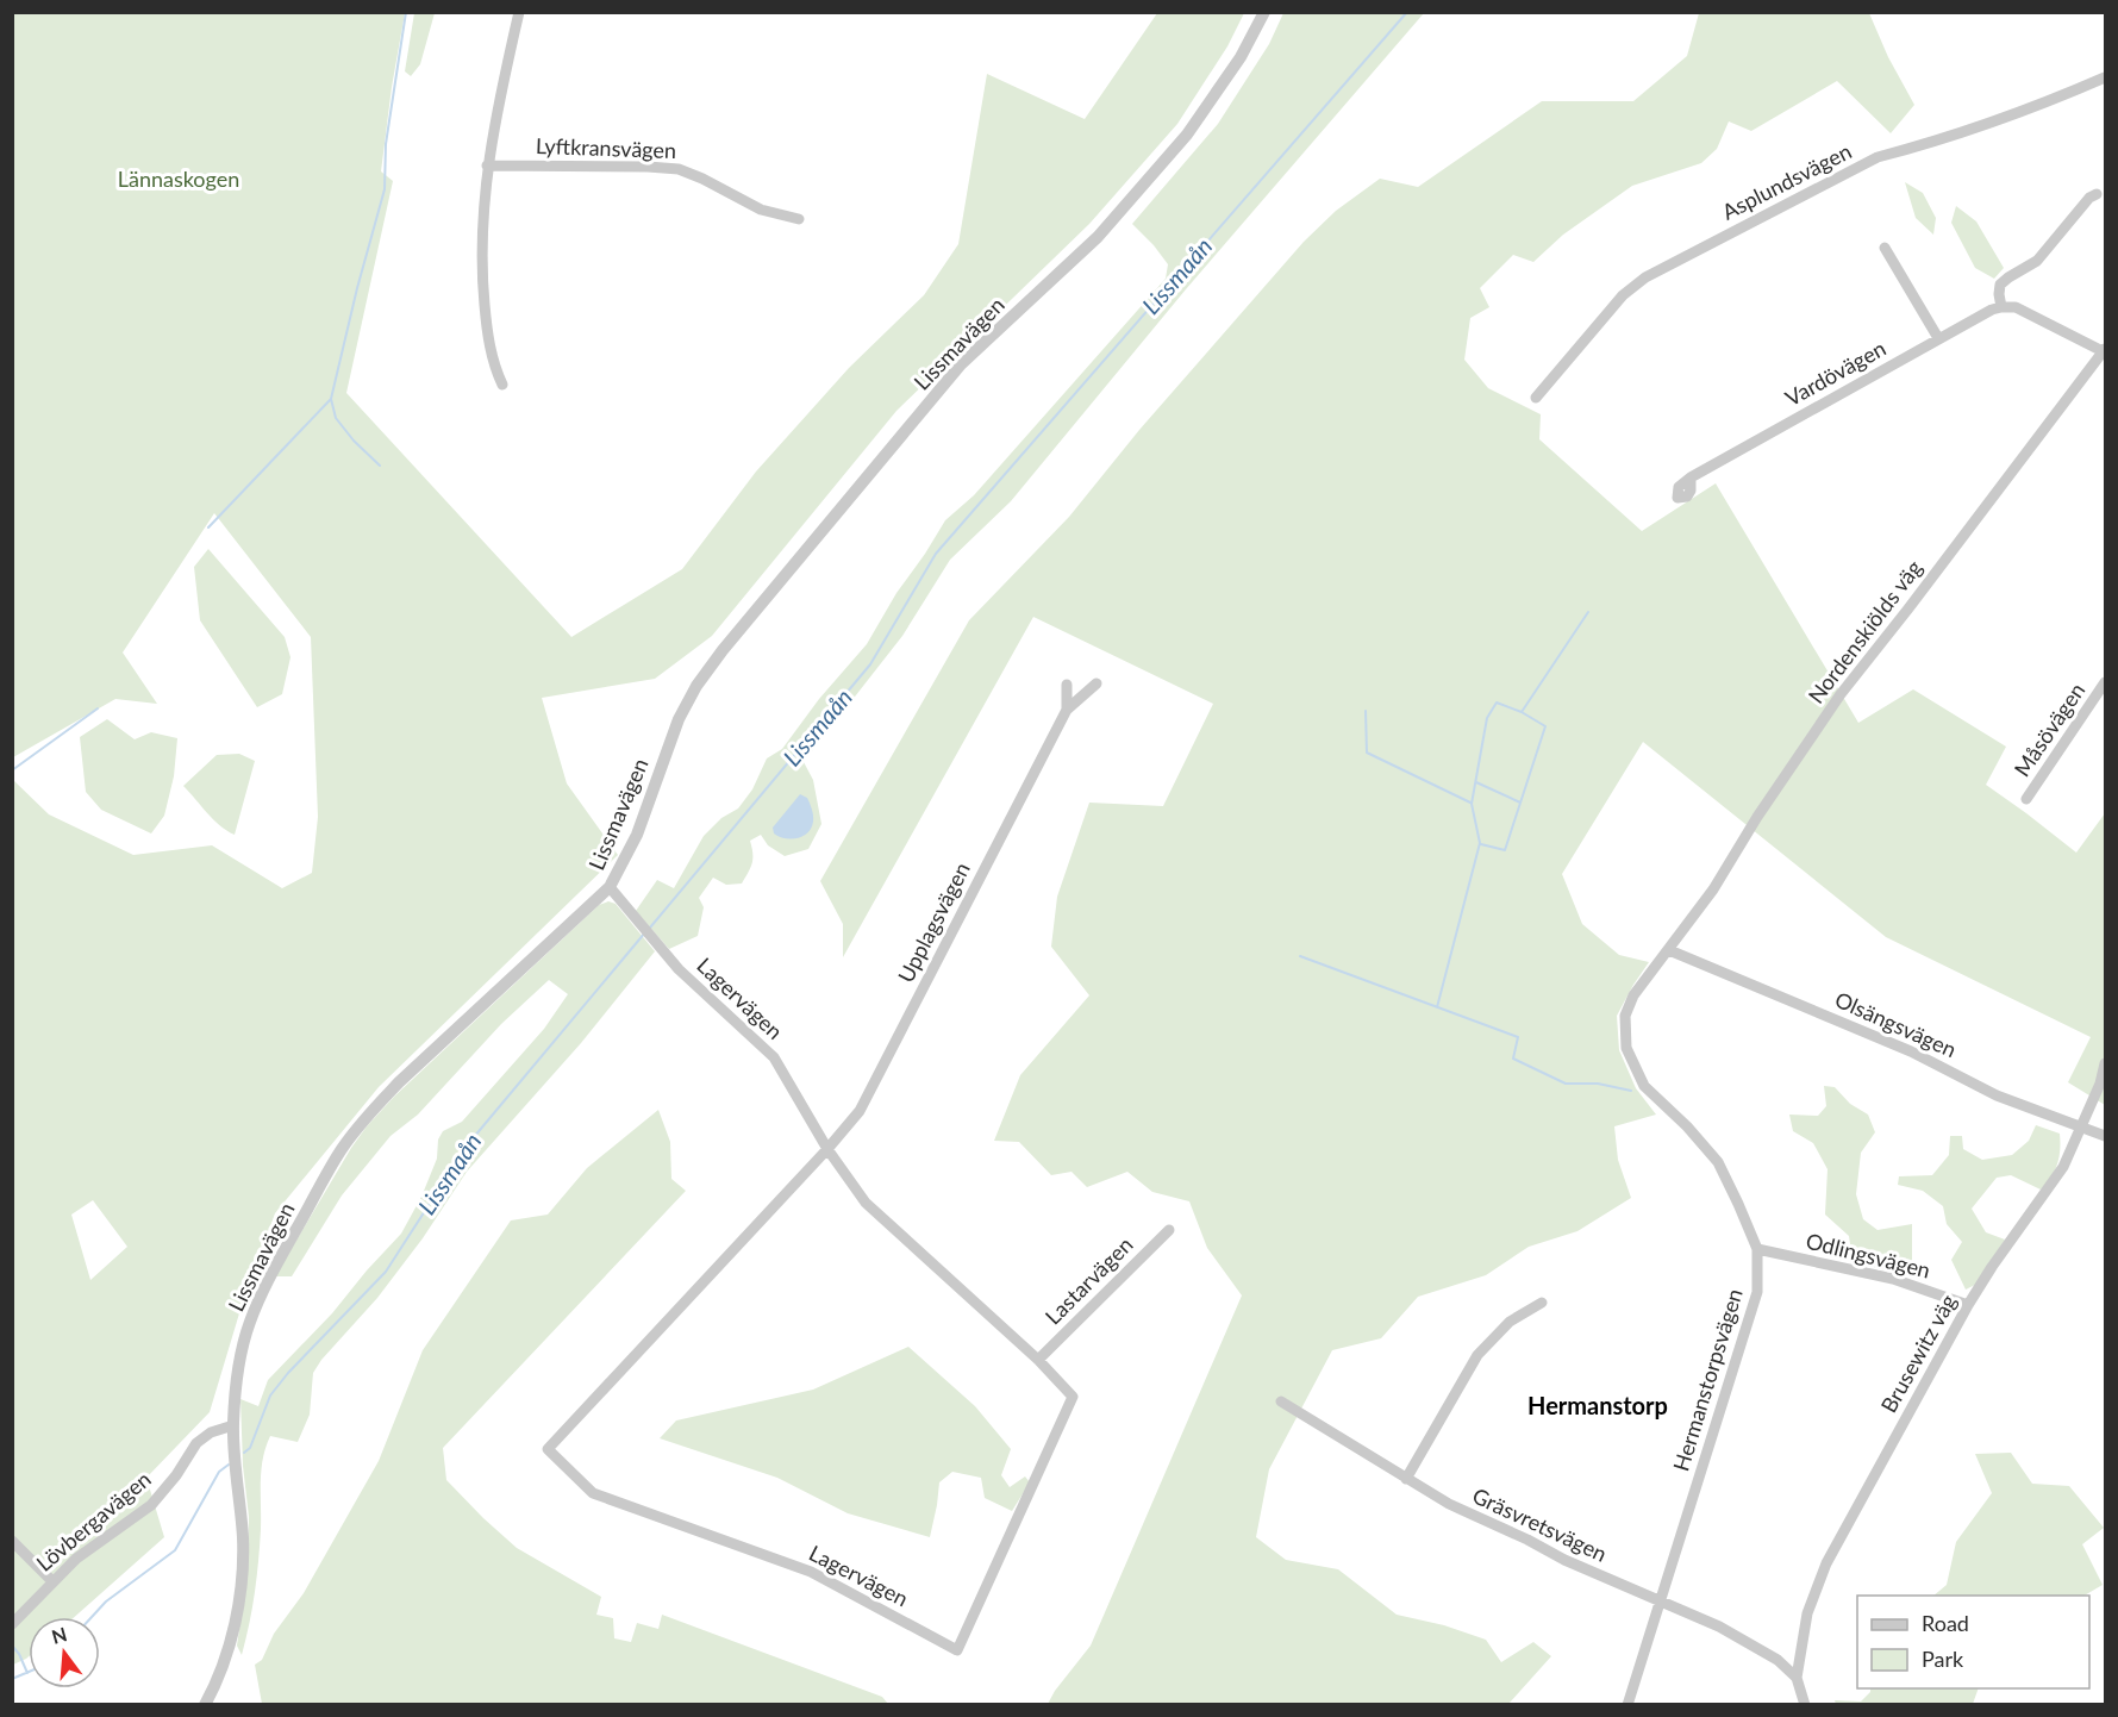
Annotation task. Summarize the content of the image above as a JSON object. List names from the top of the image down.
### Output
{
  "streets": {
    "street": [
      "Lyftkransvägen",
      "Asplundsvägen",
      "Lissmavägen",
      "Vardövägen",
      "Nordenskiölds väg",
      "Måsövägen",
      "Upplagsvägen",
      "Lagervägen",
      "Olsängsvägen",
      "Odlingsvägen",
      "Lastarvägen",
      "Brusewitz väg",
      "Hermanstorpsvägen",
      "Lövbergavägen",
      "Gräsvretsvägen"
    ]
  },
  "crossings": [
    ["Lissmavägen", "Lagervägen"],
    ["Lissmavägen", "Lövbergavägen"],
    ["Nordenskiölds väg", "Olsängsvägen"],
    ["Nordenskiölds väg", "Hermanstorpsvägen"],
    ["Upplagsvägen", "Lagervägen"],
    ["Lagervägen", "Lastarvägen"],
    ["Olsängsvägen", "Brusewitz väg"],
    ["Olsängsvägen", "Hermanstorpsvägen"],
    ["Odlingsvägen", "Brusewitz väg"],
    ["Odlingsvägen", "Hermanstorpsvägen"],
    ["Hermanstorpsvägen", "Gräsvretsvägen"]
  ],
  "districts": ["Hermanstorp"],
  "water": ["Lissmaån"],
  "parks": ["Lännaskogen"],
  "legend": ["Road", "Park"],
  "north": "top"
}
